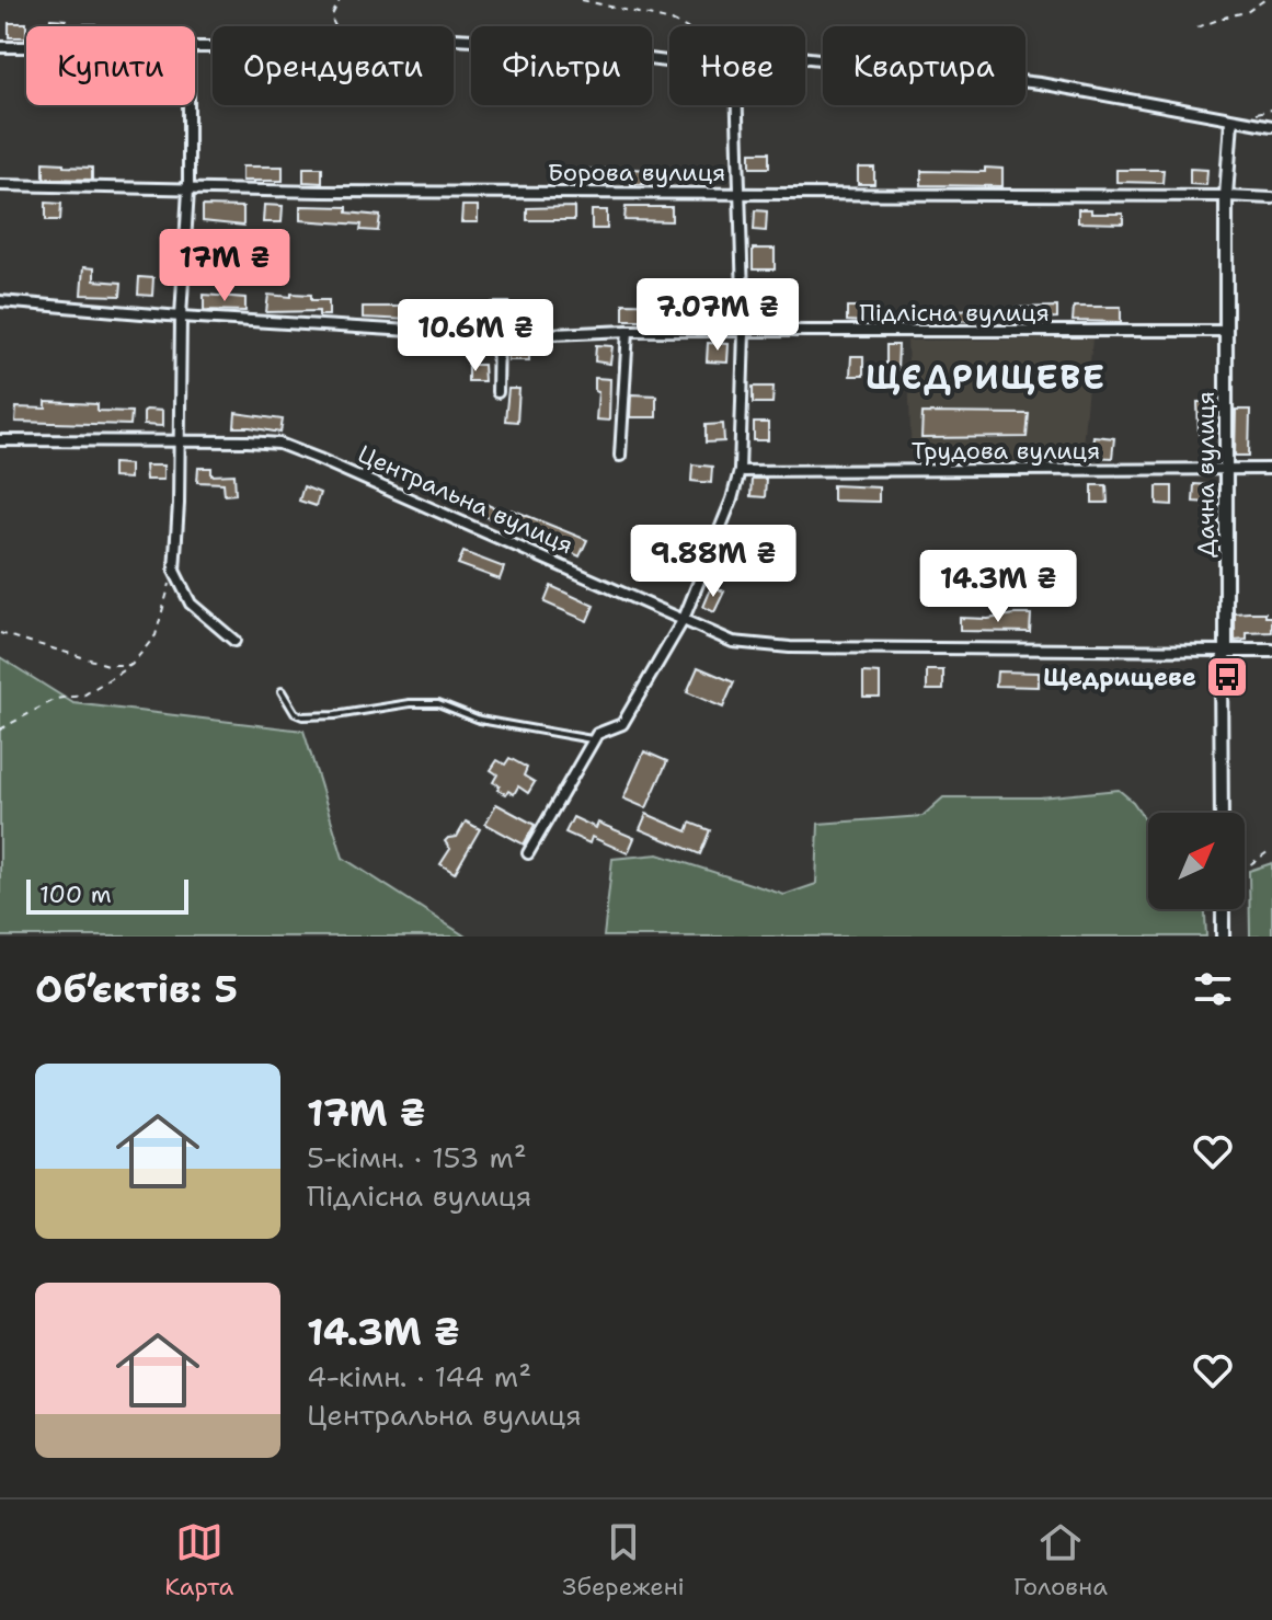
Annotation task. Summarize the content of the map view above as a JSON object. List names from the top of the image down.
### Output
{
  "streets": {
    "street": [
      "Борова вулиця",
      "Підлісна вулиця",
      "Трудова вулиця",
      "Дачна вулиця",
      "Центральна вулиця"
    ]
  },
  "crossings": [
    ["Борова вулиця", "Дачна вулиця"],
    ["Підлісна вулиця", "Дачна вулиця"],
    ["Трудова вулиця", "Дачна вулиця"],
    ["Дачна вулиця", "Центральна вулиця"]
  ],
  "districts": ["ЩЄДРИЩЕВЕ"],
  "places": {
    "bus stop": ["Щедрищеве"]
  },
  "scale_bar": "100 m",
  "north": "top right",
  "page": {
    "chip": [
      "Купити",
      "Орендувати",
      "Фільтри",
      "Нове",
      "Квартира"
    ],
    "price": [
      "17M ₴",
      "7.07M ₴",
      "10.6M ₴",
      "9.88M ₴",
      "14.3M ₴"
    ],
    "scale": "100 m",
    "heading": "Об’єктів: 5",
    "list": [
      {
        "name": "17M ₴",
        "note": "5-кімн. · 153 m² · Підлісна вулиця"
      },
      {
        "name": "14.3M ₴",
        "note": "4-кімн. · 144 m² · Центральна вулиця"
      }
    ],
    "tabs": ["Карта", "Збережені", "Головна"]
  }
}
